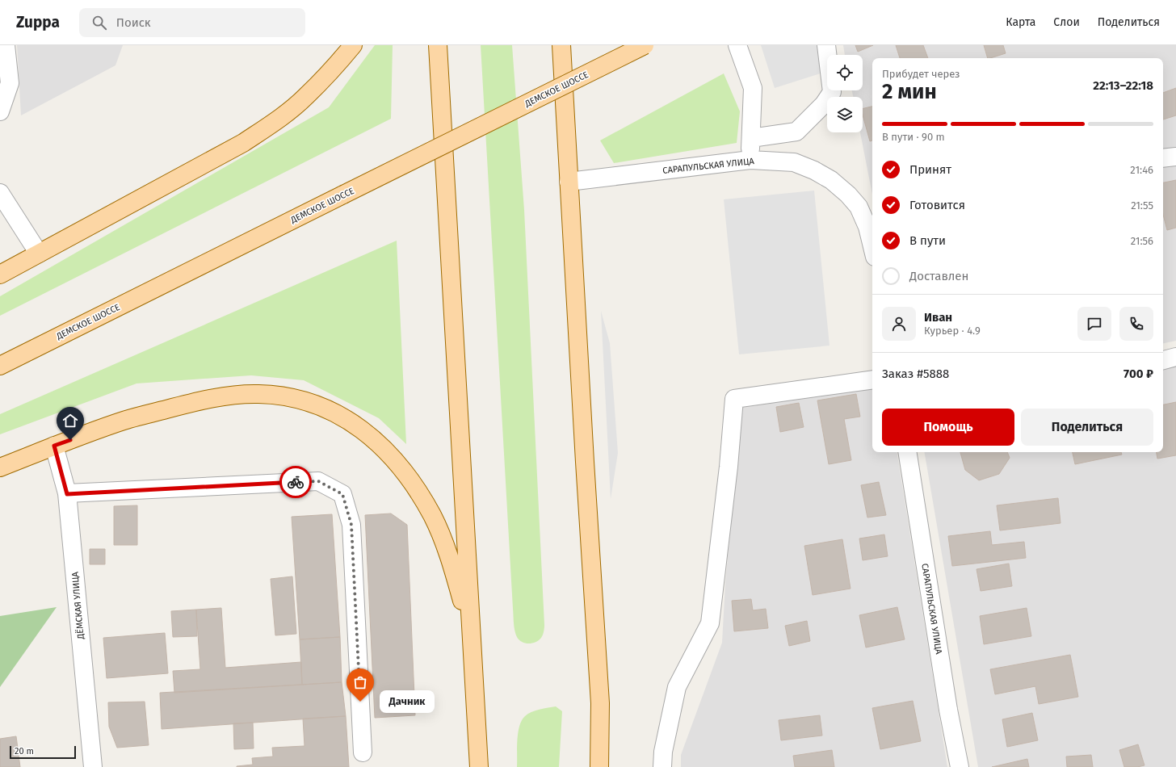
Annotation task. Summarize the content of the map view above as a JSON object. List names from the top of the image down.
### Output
{
  "streets": {
    "main road": ["ДЕМСКОЕ ШОССЕ"],
    "street": ["САРАПУЛЬСКАЯ УЛИЦА", "ДЁМСКАЯ УЛИЦА"]
  },
  "places": ["Дачник"],
  "scale_bar": "20 m",
  "page": {
    "header": "Zuppa",
    "search": "Поиск",
    "nav": ["Карта", "Слои", "Поделиться"],
    "heading": ["2 мин", "Прибудет через", "22:13–22:18"],
    "panel": [
      "Иван",
      "Курьер · 4.9",
      "Заказ #5888",
      "700 ₽"
    ],
    "bar": "В пути · 90 m",
    "list": [
      ["Принят", "21:46"],
      ["Готовится", "21:55"],
      ["В пути", "21:56"],
      "Доставлен"
    ],
    "buttons": ["Помощь", "Поделиться"],
    "bubble": "Дачник",
    "scale": "20 m"
  }
}
